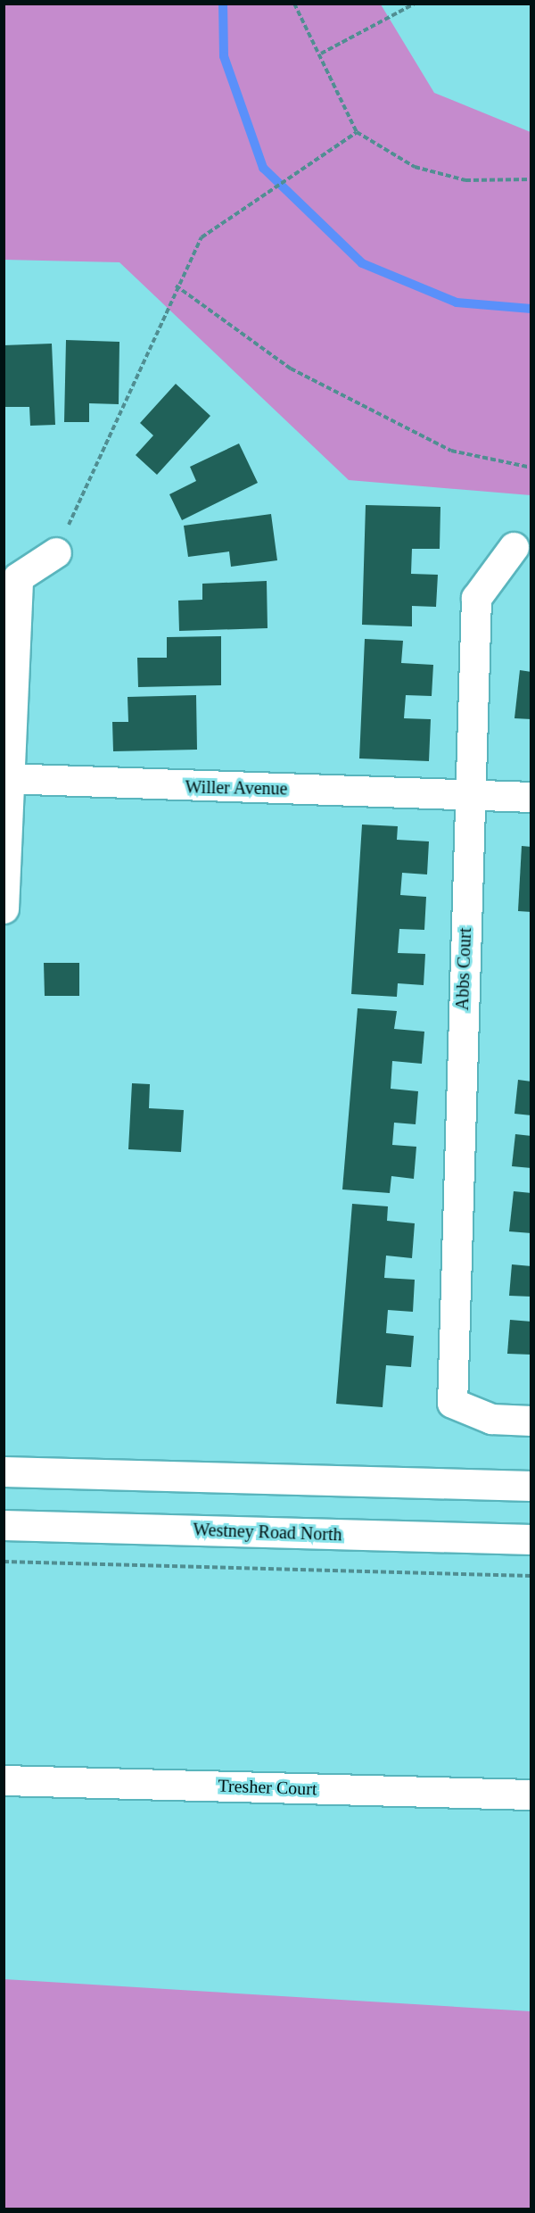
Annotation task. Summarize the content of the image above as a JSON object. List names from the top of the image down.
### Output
{
  "streets": {
    "street": [
      "Willer Avenue",
      "Abbs Court",
      "Westney Road North",
      "Tresher Court"
    ]
  },
  "crossings": [
    ["Willer Avenue", "Abbs Court"]
  ]
}
